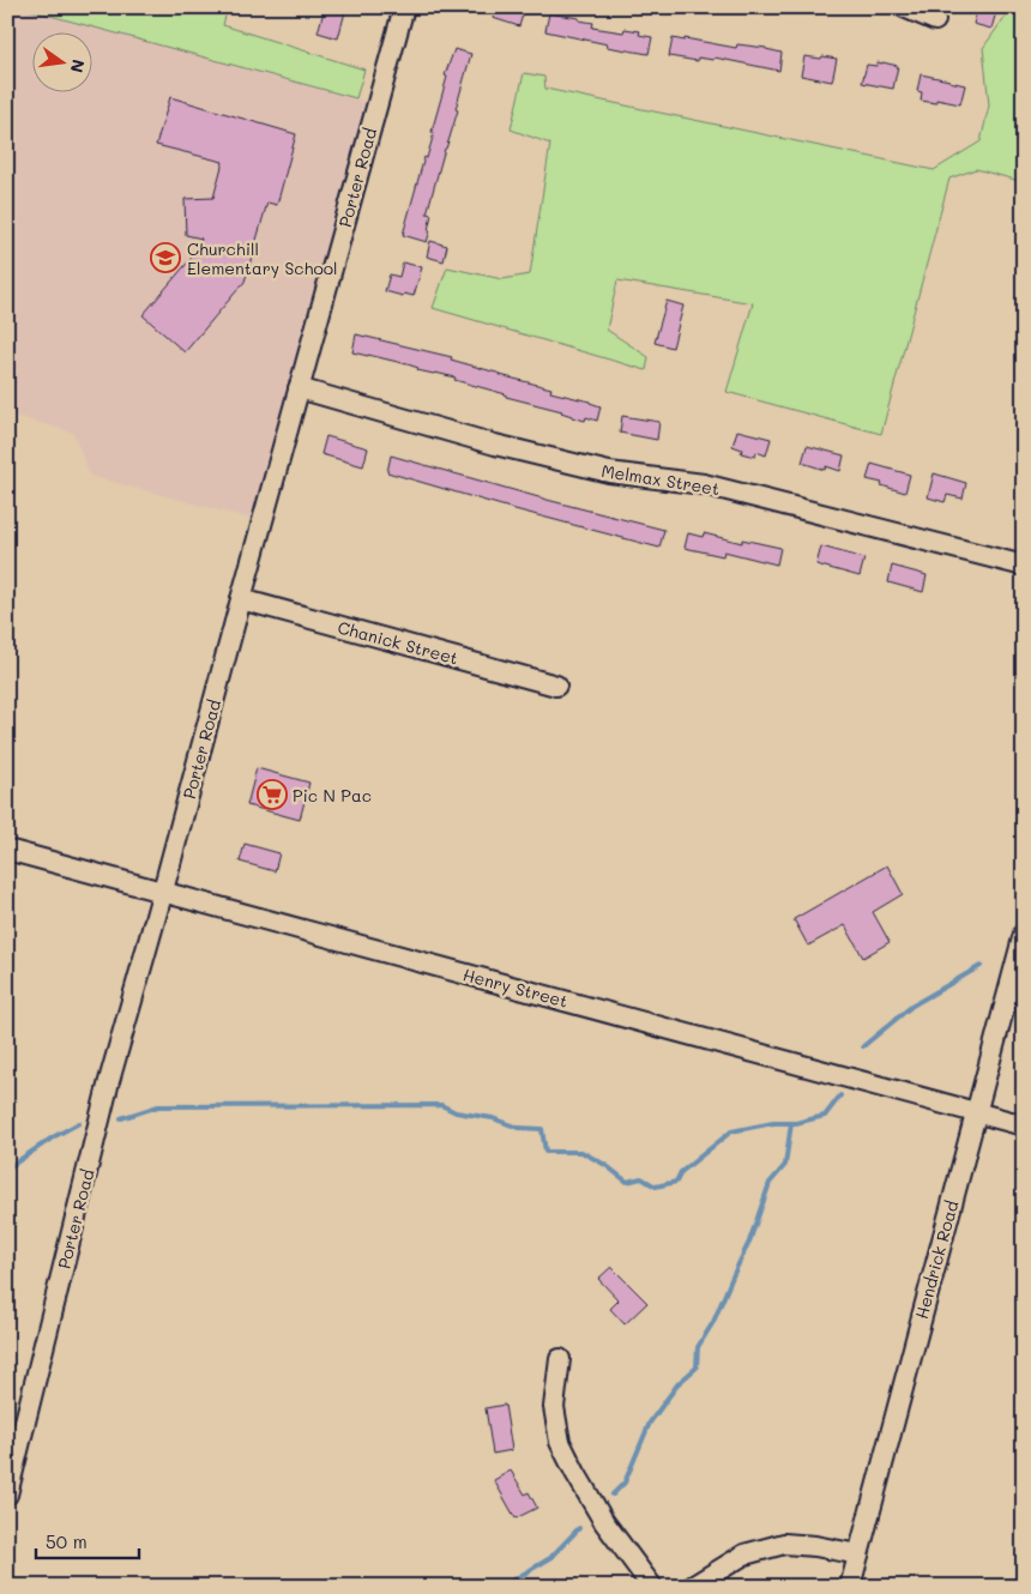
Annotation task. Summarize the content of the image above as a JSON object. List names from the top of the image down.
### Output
{
  "streets": {
    "street": [
      "Porter Road",
      "Melmax Street",
      "Chanick Street",
      "Henry Street",
      "Hendrick Road"
    ]
  },
  "crossings": [
    ["Porter Road", "Melmax Street"],
    ["Porter Road", "Chanick Street"],
    ["Porter Road", "Henry Street"],
    ["Henry Street", "Hendrick Road"]
  ],
  "places": {
    "school or university": ["Churchill Elementary School"],
    "supermarket": ["Pic N Pac"]
  },
  "scale_bar": "50 m",
  "north": "right"
}
